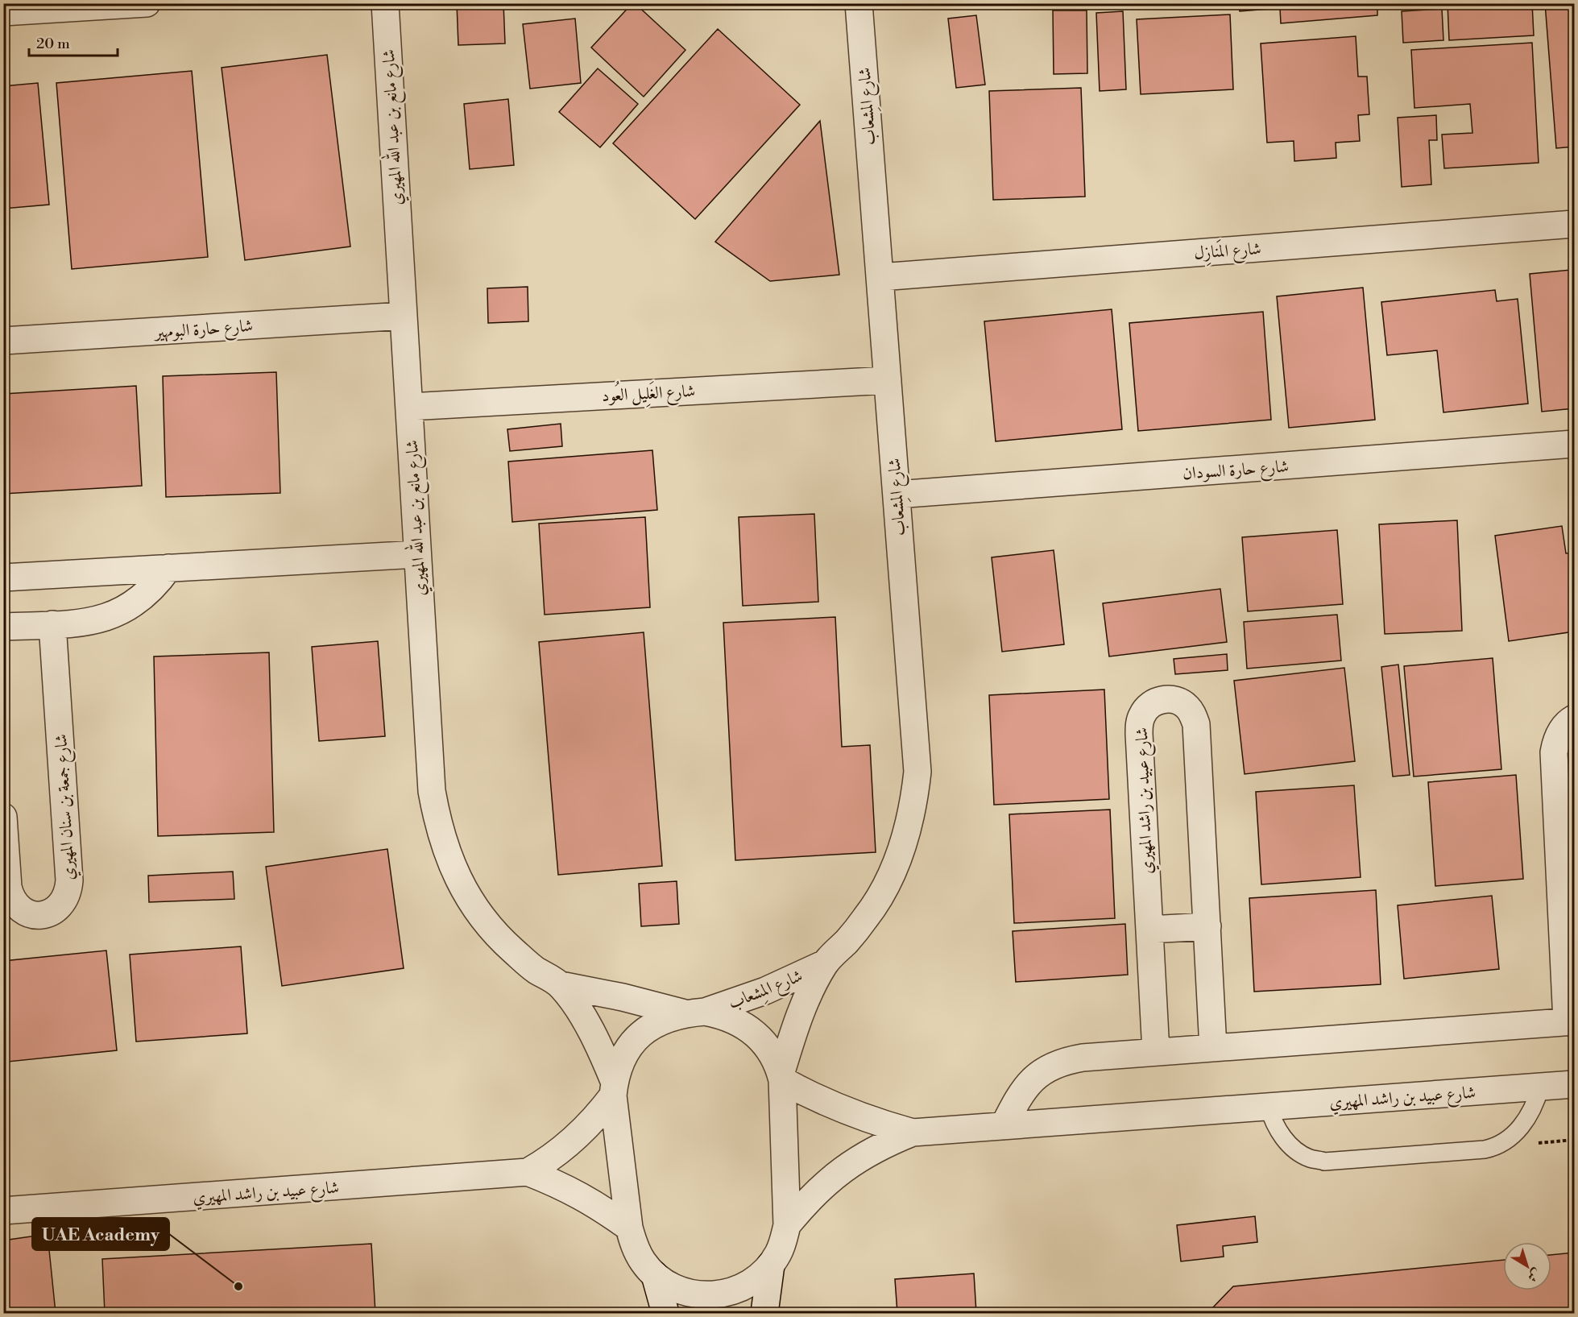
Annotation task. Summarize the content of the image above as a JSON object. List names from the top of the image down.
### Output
{
  "streets": {
    "street": [
      "شارع المِشعاب",
      "شارع مانع بن عبد الله المهيري",
      "شارع المَنازِل",
      "شارع حارة البومهير",
      "شارع الغَلِيل العُود",
      "شارع حارة السودان",
      "شارع عبيد بن راشد المهيري",
      "شارع جمعة بن سنان المهيري"
    ]
  },
  "crossings": [
    ["شارع المِشعاب", "شارع مانع بن عبد الله المهيري"],
    ["شارع المِشعاب", "شارع المَنازِل"],
    ["شارع المِشعاب", "شارع الغَلِيل العُود"],
    ["شارع المِشعاب", "شارع حارة السودان"],
    ["شارع المِشعاب", "شارع عبيد بن راشد المهيري"],
    ["شارع مانع بن عبد الله المهيري", "شارع حارة البومهير"],
    ["شارع مانع بن عبد الله المهيري", "شارع الغَلِيل العُود"],
    ["شارع مانع بن عبد الله المهيري", "شارع عبيد بن راشد المهيري"]
  ],
  "places": ["UAE Academy"],
  "scale_bar": "20 m",
  "north": "bottom right"
}
